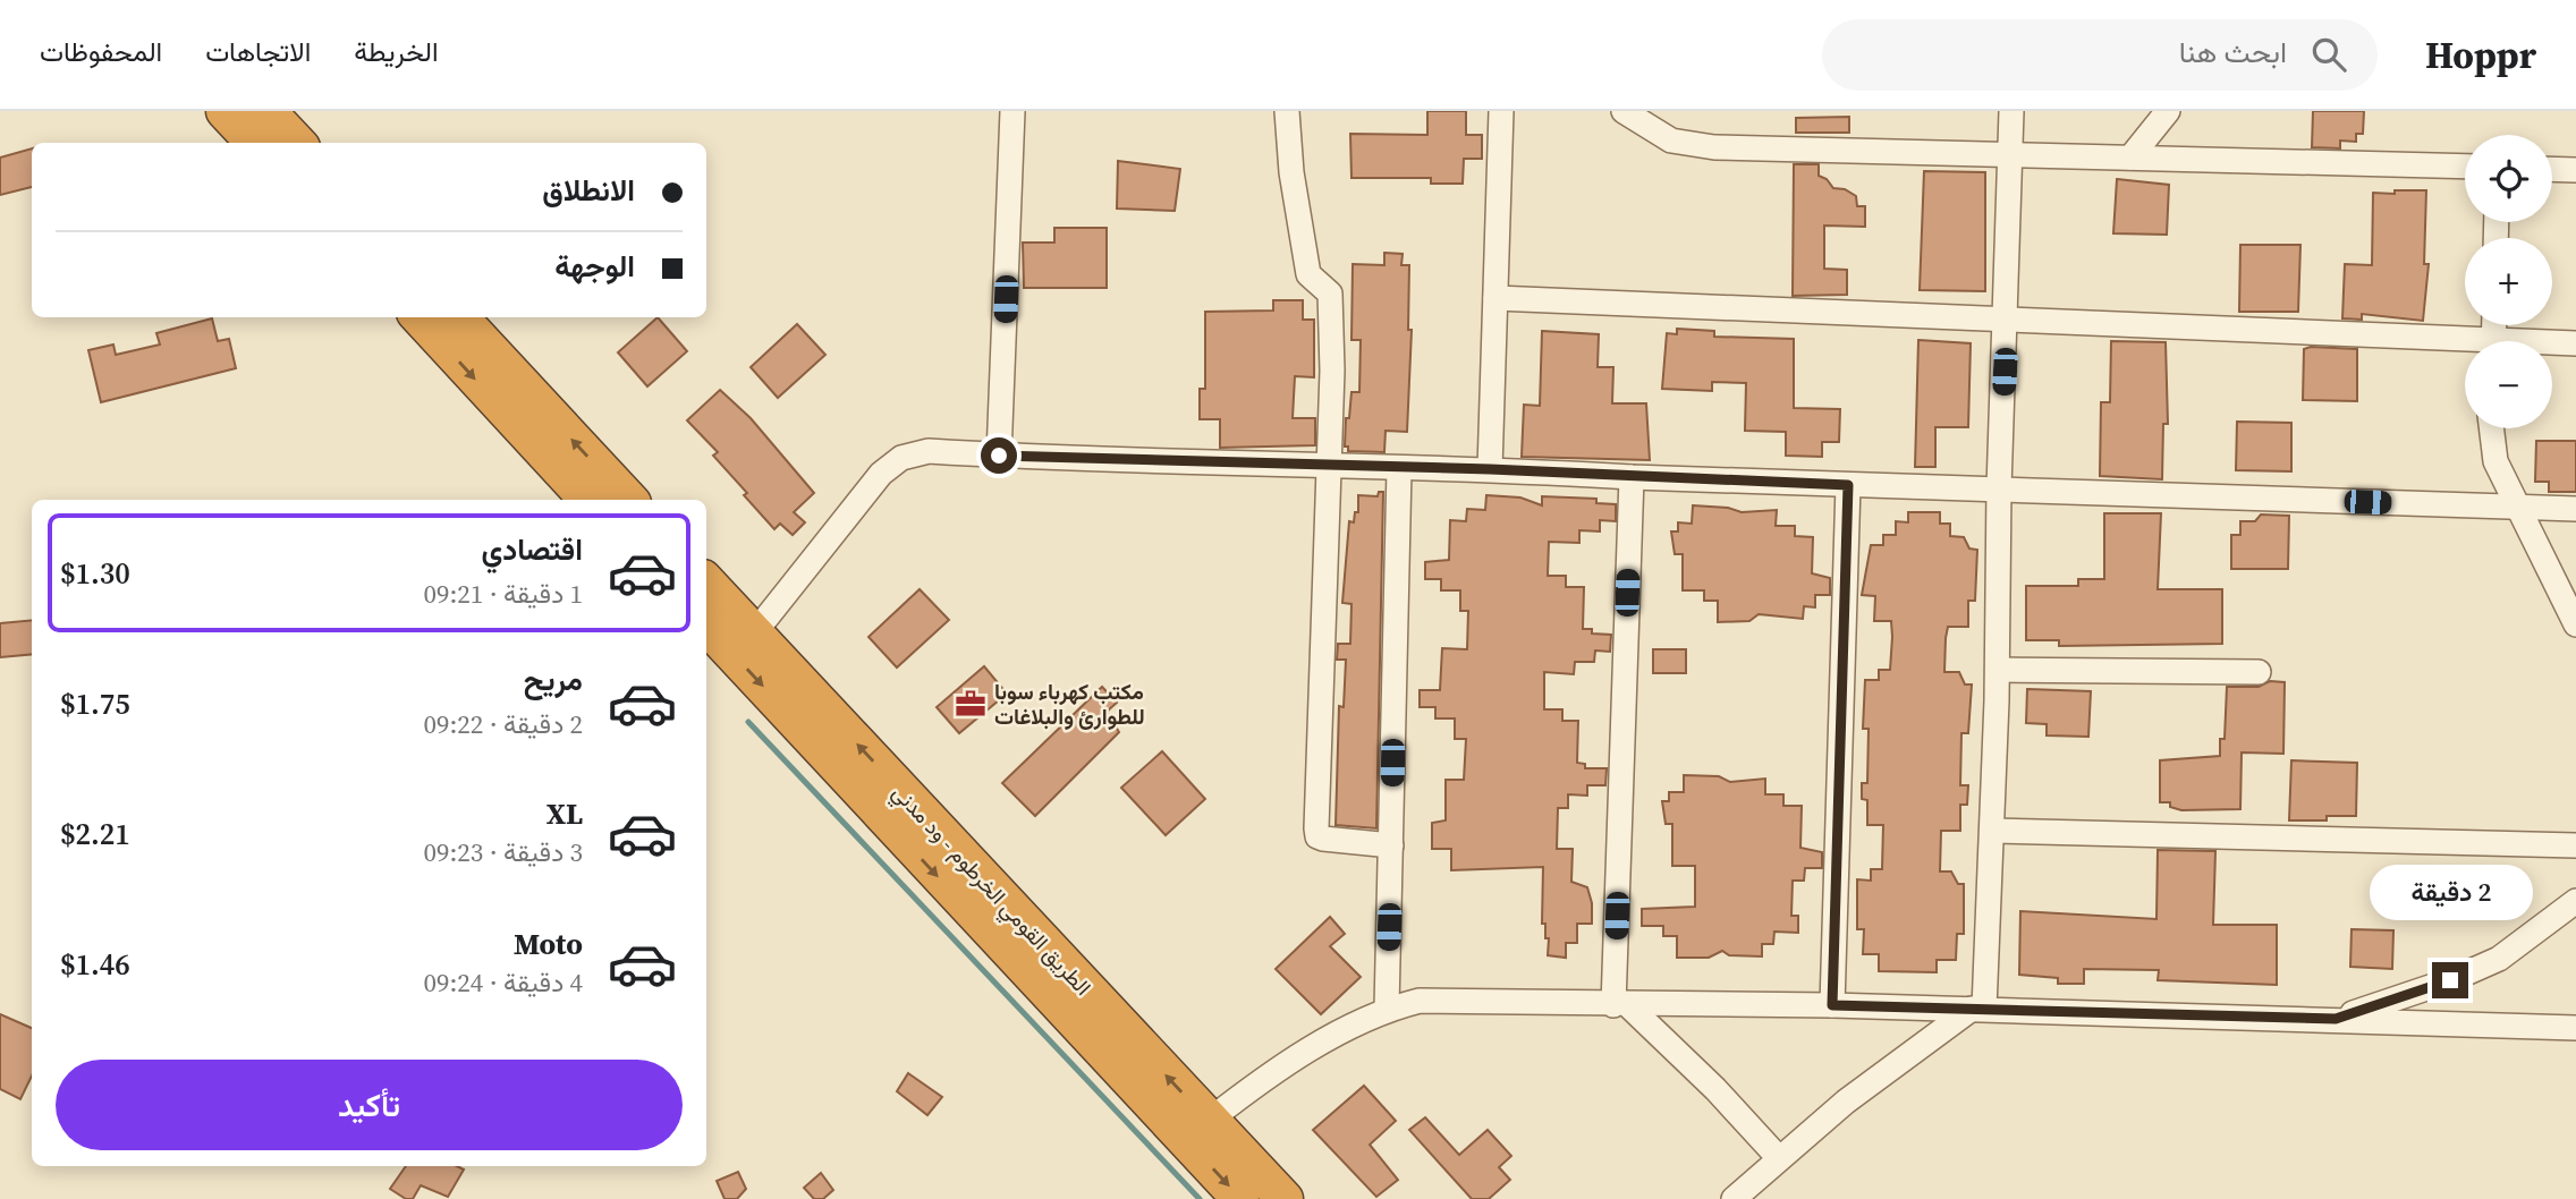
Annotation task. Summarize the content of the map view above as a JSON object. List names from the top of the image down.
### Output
{
  "streets": {
    "highway": ["الطريق القومي الخرطوم - ود مدني"]
  },
  "places": {
    "office": ["مكتب كهرباء سوبا للطوارئ والبلاغات"]
  },
  "page": {
    "header": "Hoppr",
    "search": "ابحث هنا",
    "nav": ["الخريطة", "الاتجاهات", "المحفوظات"],
    "map_buttons": ["+", "−"],
    "banner": ["الانطلاق", "الوجهة"],
    "list": [
      {
        "name": "اقتصادي",
        "note": "1 دقيقة · 09:21",
        "value": "$1.30"
      },
      {
        "name": "مريح",
        "note": "2 دقيقة · 09:22",
        "value": "$1.75"
      },
      {
        "name": "XL",
        "note": "3 دقيقة · 09:23",
        "value": "$2.21"
      },
      {
        "name": "Moto",
        "note": "4 دقيقة · 09:24",
        "value": "$1.46"
      }
    ],
    "bubble": "2 دقيقة",
    "buttons": "تأكيد"
  }
}
